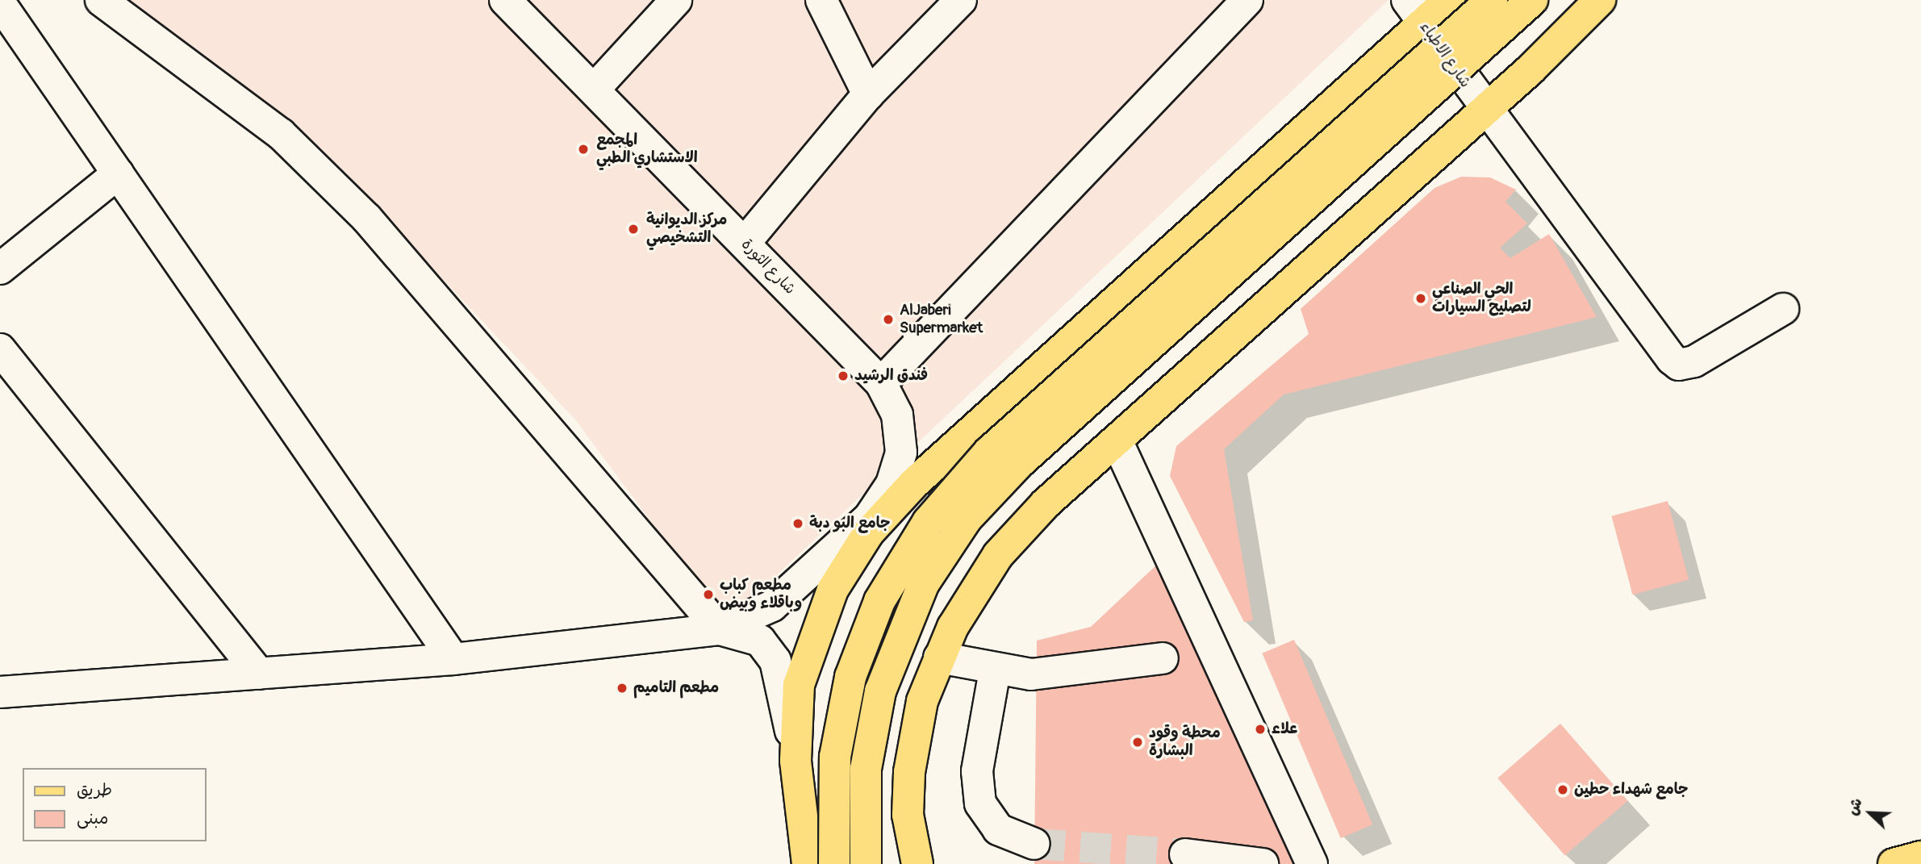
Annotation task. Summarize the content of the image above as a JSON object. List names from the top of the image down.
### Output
{
  "streets": {
    "street": ["شارع الاطباء", "شارع الثورة"]
  },
  "places": [
    "المجمع الاستشاري الطبي",
    "مركز الديوانية التشخيصي",
    "الحي الصناعي لتصليح السيارات",
    "AlJaberi Supermarket",
    "فندق الرشيد",
    "جامع البو دبة",
    "مطعم كباب وباقلاء وبيض",
    "مطعم التاميم",
    "علاء",
    "محطة وقود البشارة",
    "جامع شهداء حطين"
  ],
  "legend": ["طريق", "مبنى"],
  "north": "top left"
}
